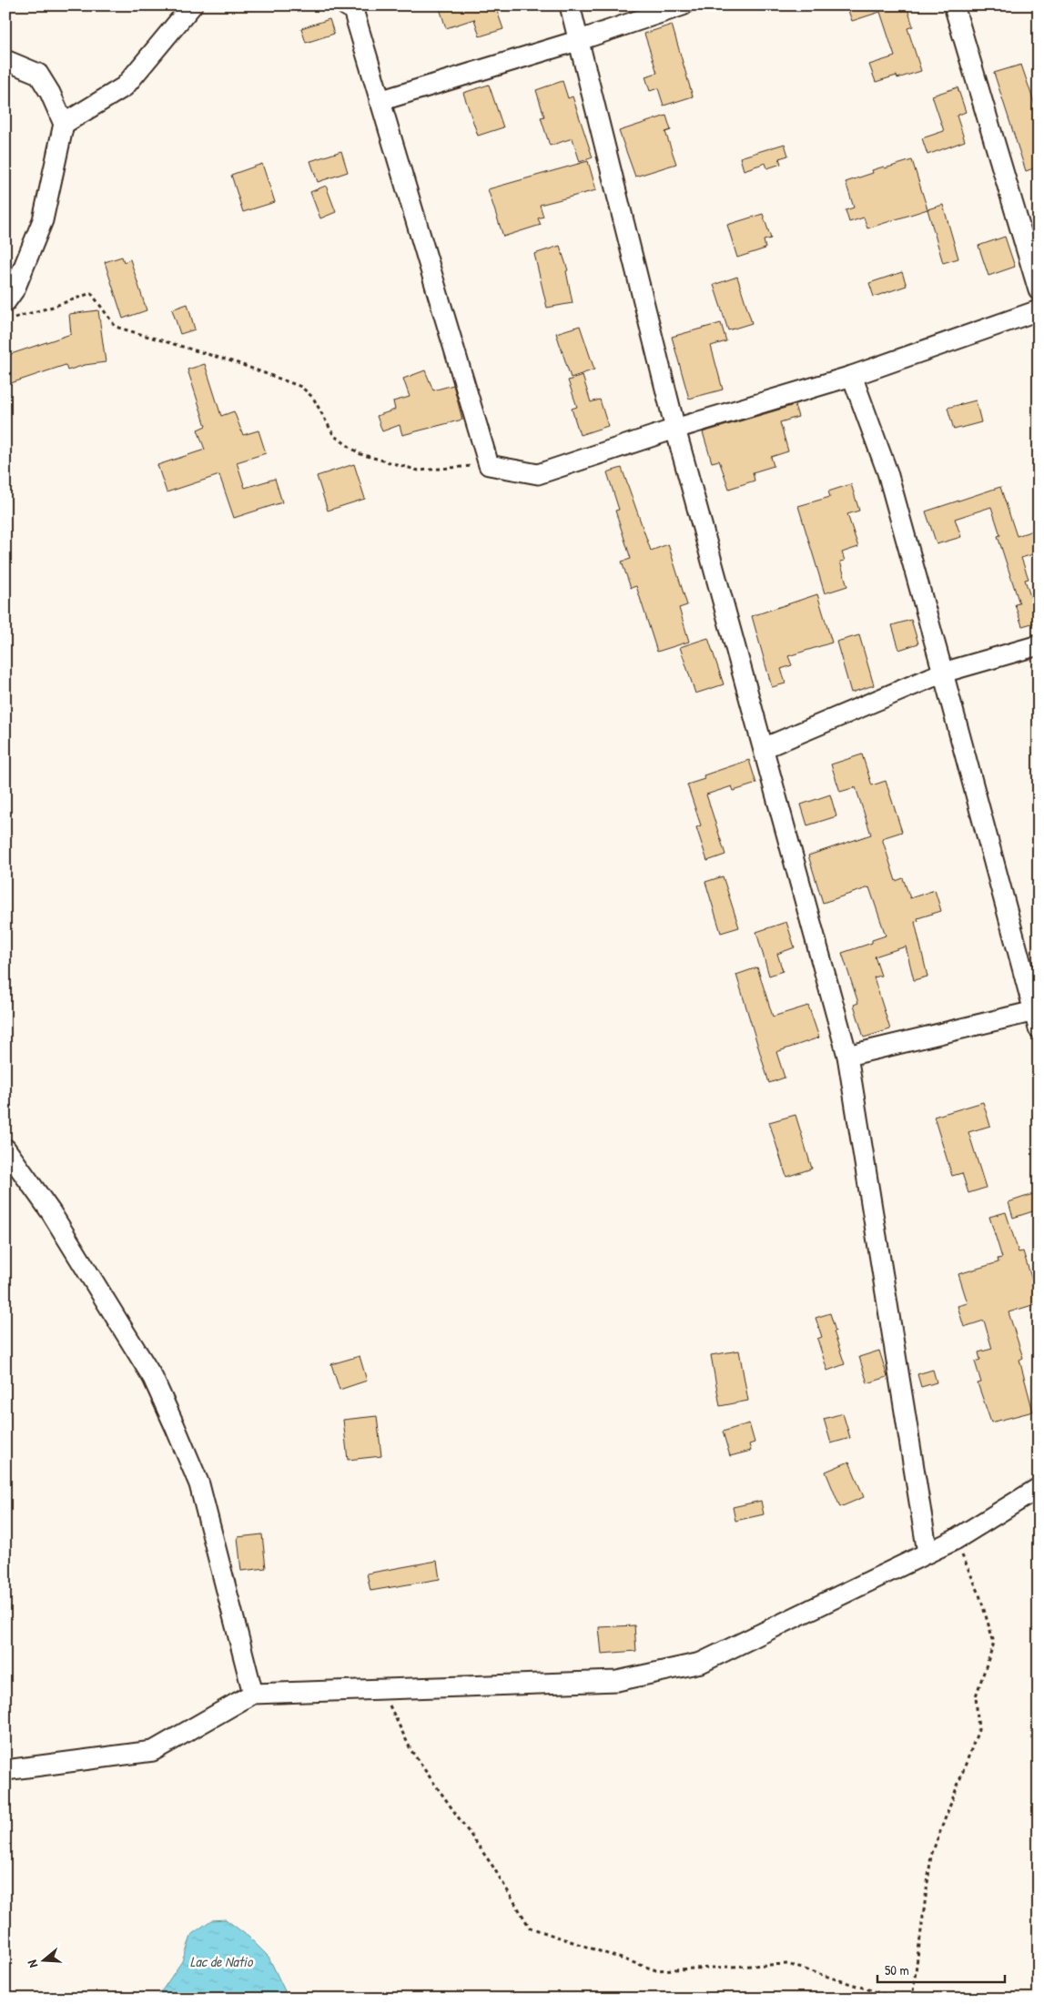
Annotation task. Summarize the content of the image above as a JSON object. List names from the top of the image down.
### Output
{
  "water": ["Lac de Natio"],
  "scale_bar": "50 m",
  "north": "left"
}
